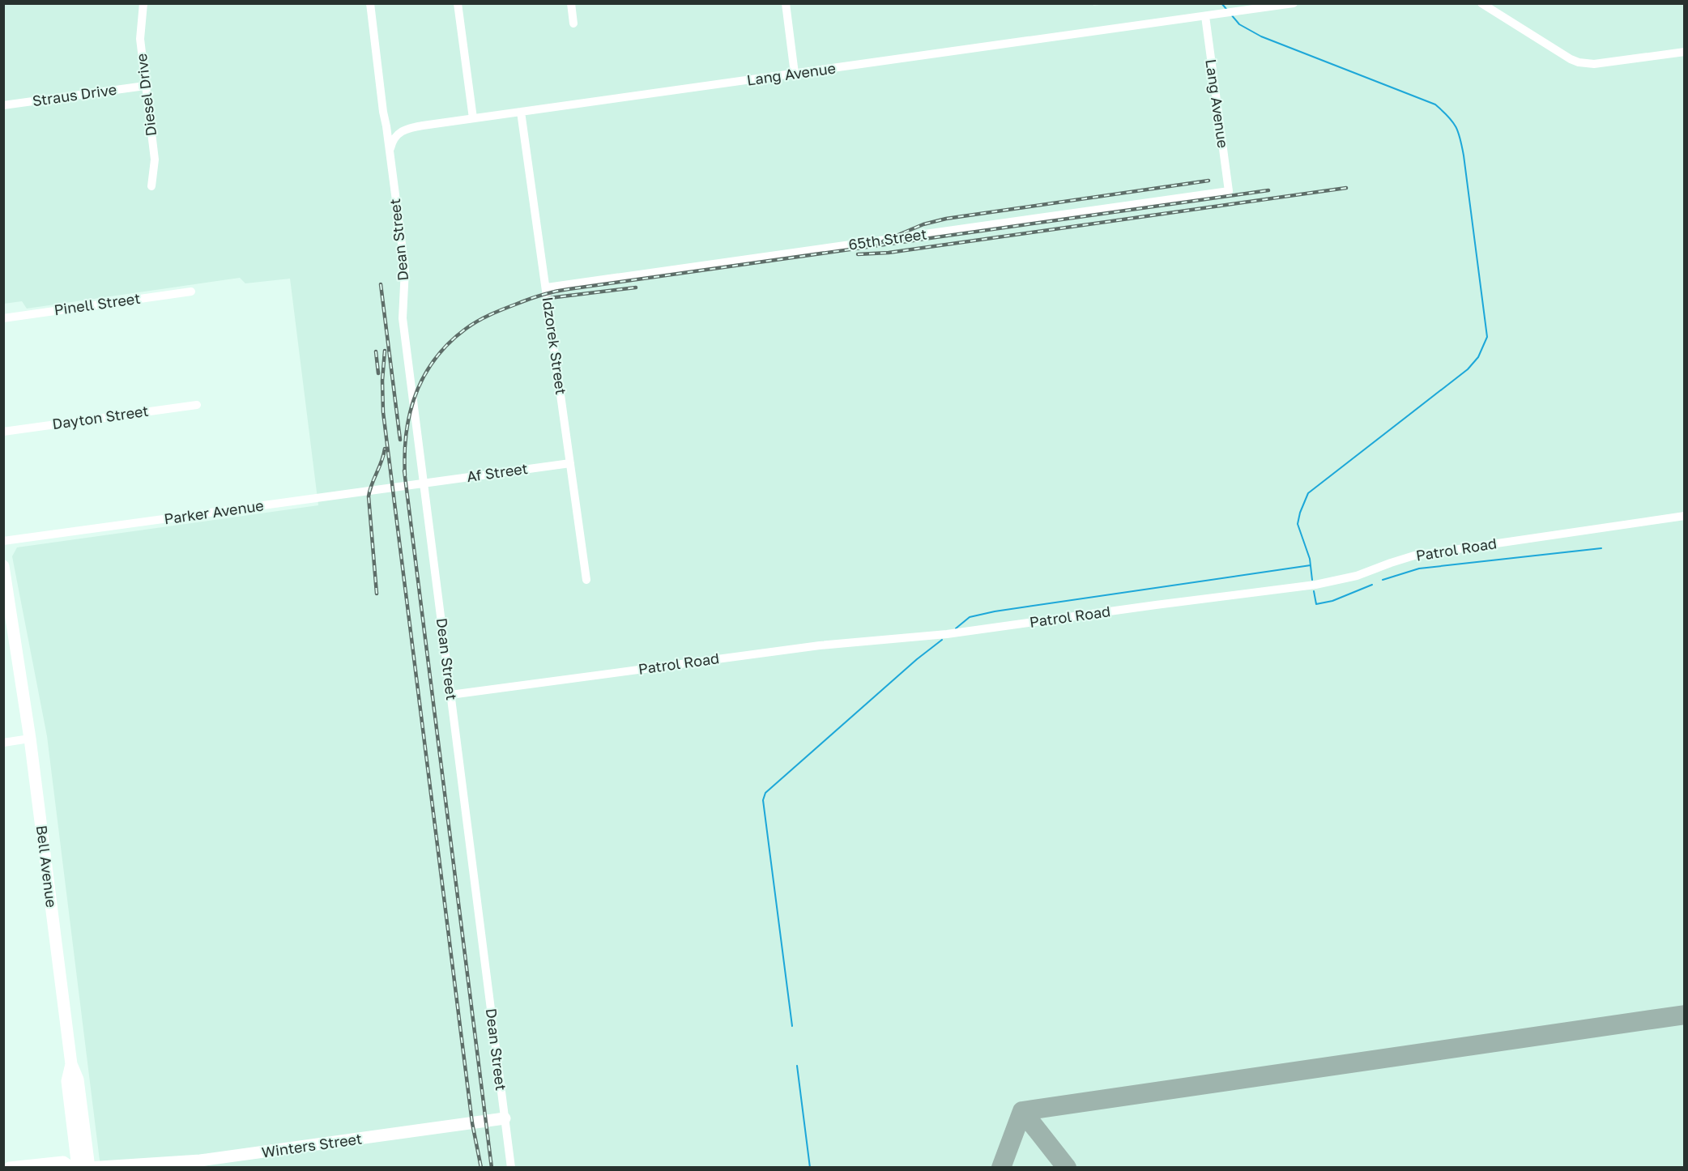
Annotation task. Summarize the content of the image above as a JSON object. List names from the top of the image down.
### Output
{
  "streets": {
    "main road": ["Bell Avenue", "Winters Street"],
    "street": [
      "Lang Avenue",
      "Diesel Drive",
      "Straus Drive",
      "Dean Street",
      "65th Street",
      "Pinell Street",
      "Idzorek Street",
      "Dayton Street",
      "Af Street",
      "Parker Avenue",
      "Patrol Road"
    ]
  },
  "crossings": [
    ["Lang Avenue", "Dean Street"],
    ["Lang Avenue", "65th Street"],
    ["Lang Avenue", "Idzorek Street"],
    ["Diesel Drive", "Straus Drive"],
    ["Dean Street", "Af Street"],
    ["Dean Street", "Parker Avenue"],
    ["Dean Street", "Patrol Road"],
    ["Dean Street", "Winters Street"],
    ["65th Street", "Idzorek Street"],
    ["Idzorek Street", "Af Street"],
    ["Af Street", "Parker Avenue"]
  ]
}
